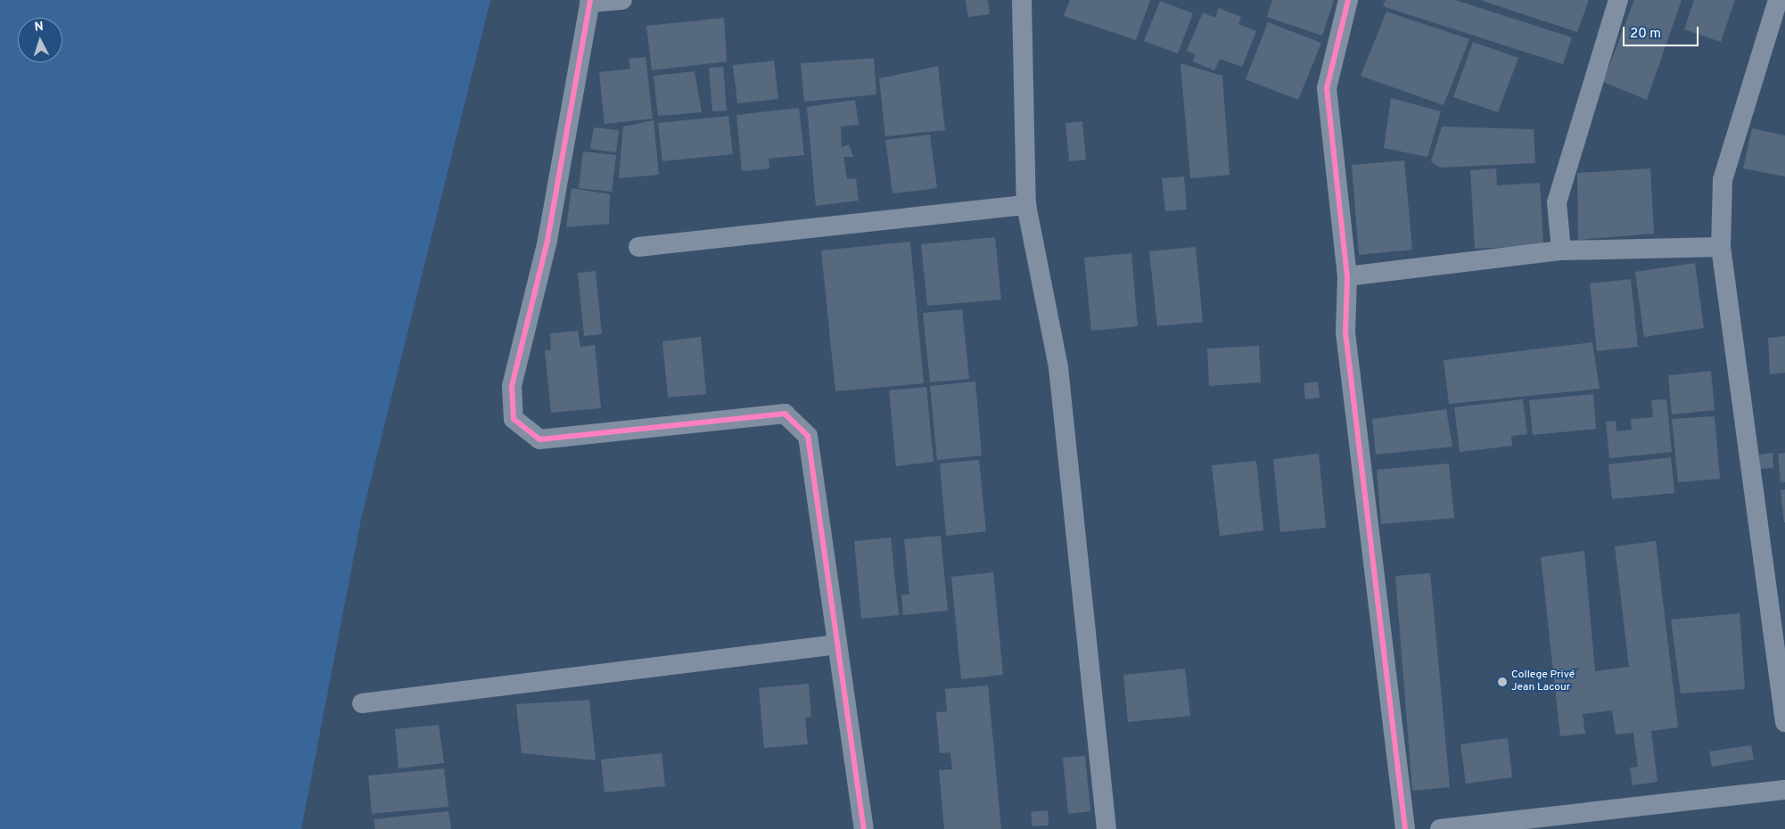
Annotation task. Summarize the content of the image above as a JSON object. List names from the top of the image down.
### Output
{
  "places": ["College Privé Jean Lacour"],
  "scale_bar": "20 m",
  "north": "top"
}
